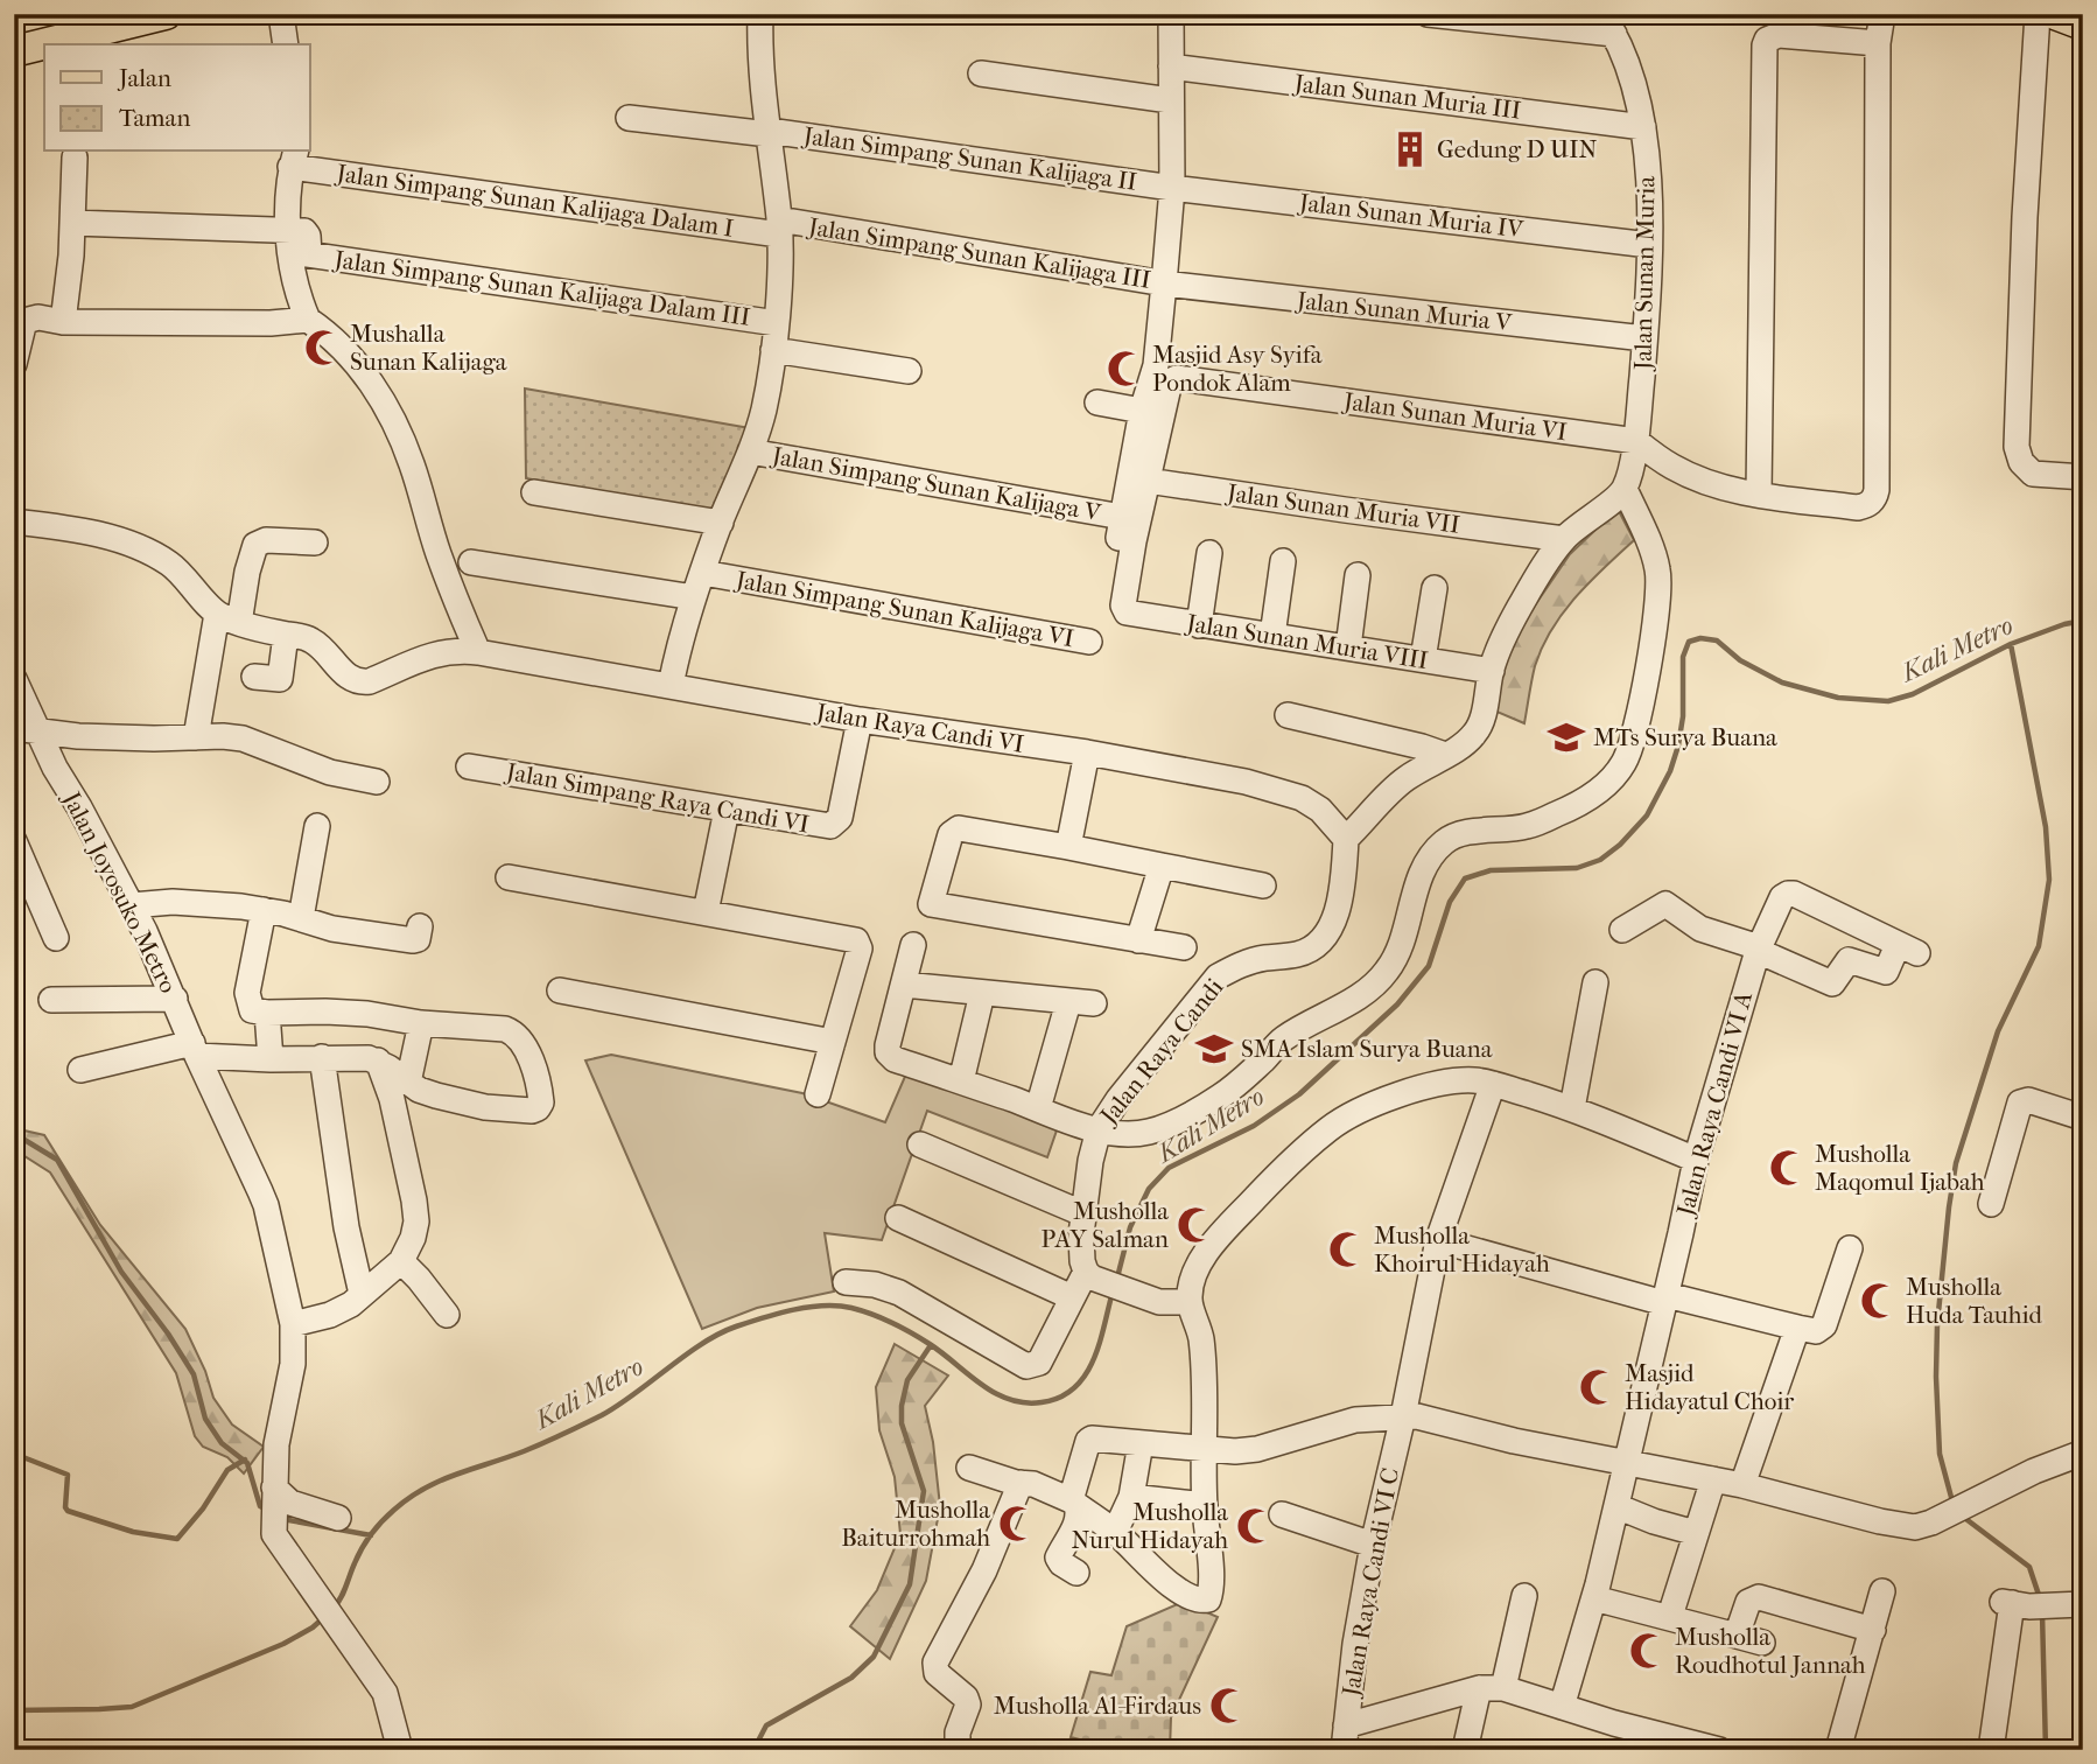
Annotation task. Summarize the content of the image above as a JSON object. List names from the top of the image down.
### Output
{
  "streets": {
    "street": [
      "Jalan Sunan Muria III",
      "Jalan Simpang Sunan Kalijaga II",
      "Jalan Simpang Sunan Kalijaga Dalam I",
      "Jalan Sunan Muria IV",
      "Jalan Simpang Sunan Kalijaga III",
      "Jalan Sunan Muria",
      "Jalan Simpang Sunan Kalijaga Dalam III",
      "Jalan Sunan Muria V",
      "Jalan Sunan Muria VI",
      "Jalan Simpang Sunan Kalijaga V",
      "Jalan Sunan Muria VII",
      "Jalan Simpang Sunan Kalijaga VI",
      "Jalan Sunan Muria VIII",
      "Jalan Raya Candi VI",
      "Jalan Simpang Raya Candi VI",
      "Jalan Joyosuko Metro",
      "Jalan Raya Candi",
      "Jalan Raya Candi VI A",
      "Jalan Raya Candi VI C"
    ]
  },
  "crossings": [
    ["Jalan Sunan Muria III", "Jalan Sunan Muria"],
    ["Jalan Simpang Sunan Kalijaga II", "Jalan Sunan Muria IV"],
    ["Jalan Simpang Sunan Kalijaga Dalam I", "Jalan Simpang Sunan Kalijaga III"],
    ["Jalan Sunan Muria IV", "Jalan Sunan Muria"],
    ["Jalan Simpang Sunan Kalijaga III", "Jalan Sunan Muria V"],
    ["Jalan Sunan Muria", "Jalan Sunan Muria V"],
    ["Jalan Sunan Muria", "Jalan Sunan Muria VI"],
    ["Jalan Sunan Muria VI", "Jalan Sunan Muria VII"],
    ["Jalan Sunan Muria VI", "Jalan Sunan Muria VIII"],
    ["Jalan Sunan Muria VII", "Jalan Sunan Muria VIII"],
    ["Jalan Raya Candi VI", "Jalan Simpang Raya Candi VI"],
    ["Jalan Raya Candi VI", "Jalan Raya Candi"]
  ],
  "water": ["Kali Metro"],
  "places": {
    "building": ["Gedung D UIN"],
    "mosque": [
      "Mushalla Sunan Kalijaga",
      "Masjid Asy Syifa Pondok Alam",
      "Musholla Maqomul Ijabah",
      "Musholla PAY Salman",
      "Musholla Khoirul Hidayah",
      "Musholla Huda Tauhid",
      "Masjid Hidayatul Choir",
      "Musholla Baiturrohmah",
      "Musholla Nurul Hidayah",
      "Musholla Roudhotul Jannah",
      "Musholla Al-Firdaus"
    ],
    "school or university": ["MTs Surya Buana", "SMA Islam Surya Buana"]
  },
  "legend": ["Jalan", "Taman"]
}
